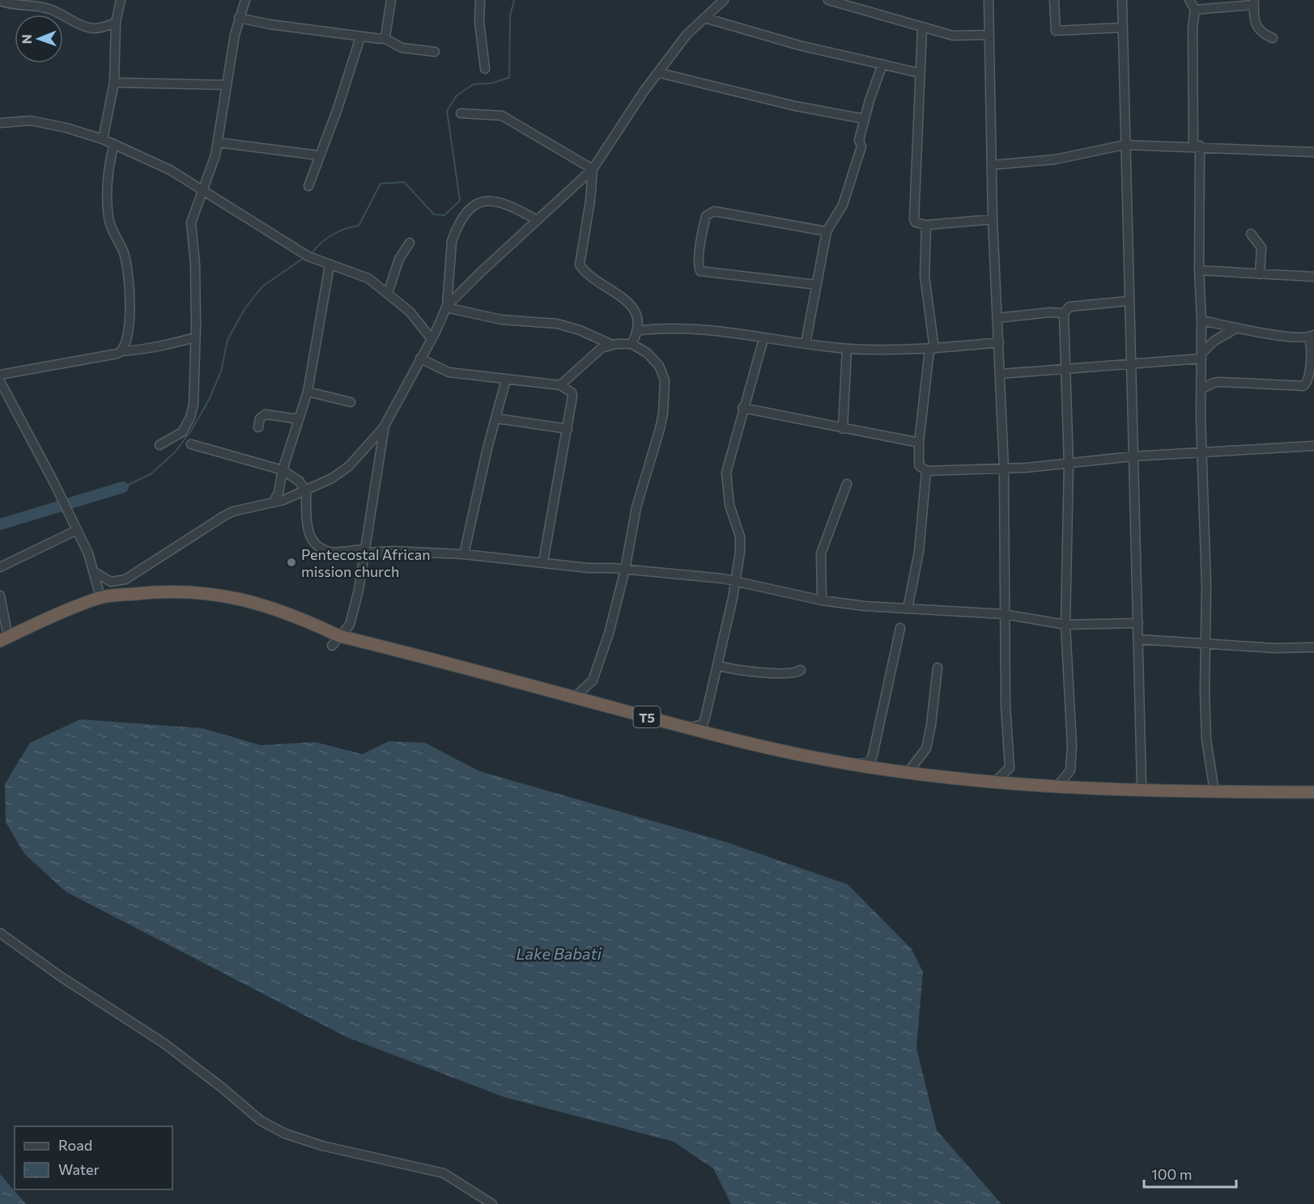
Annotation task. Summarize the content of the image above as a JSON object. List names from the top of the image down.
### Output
{
  "streets": {
    "highway": ["T5"]
  },
  "water": ["Lake Babati"],
  "places": ["Pentecostal African mission church"],
  "legend": ["Road", "Water"],
  "scale_bar": "100 m",
  "north": "left"
}
